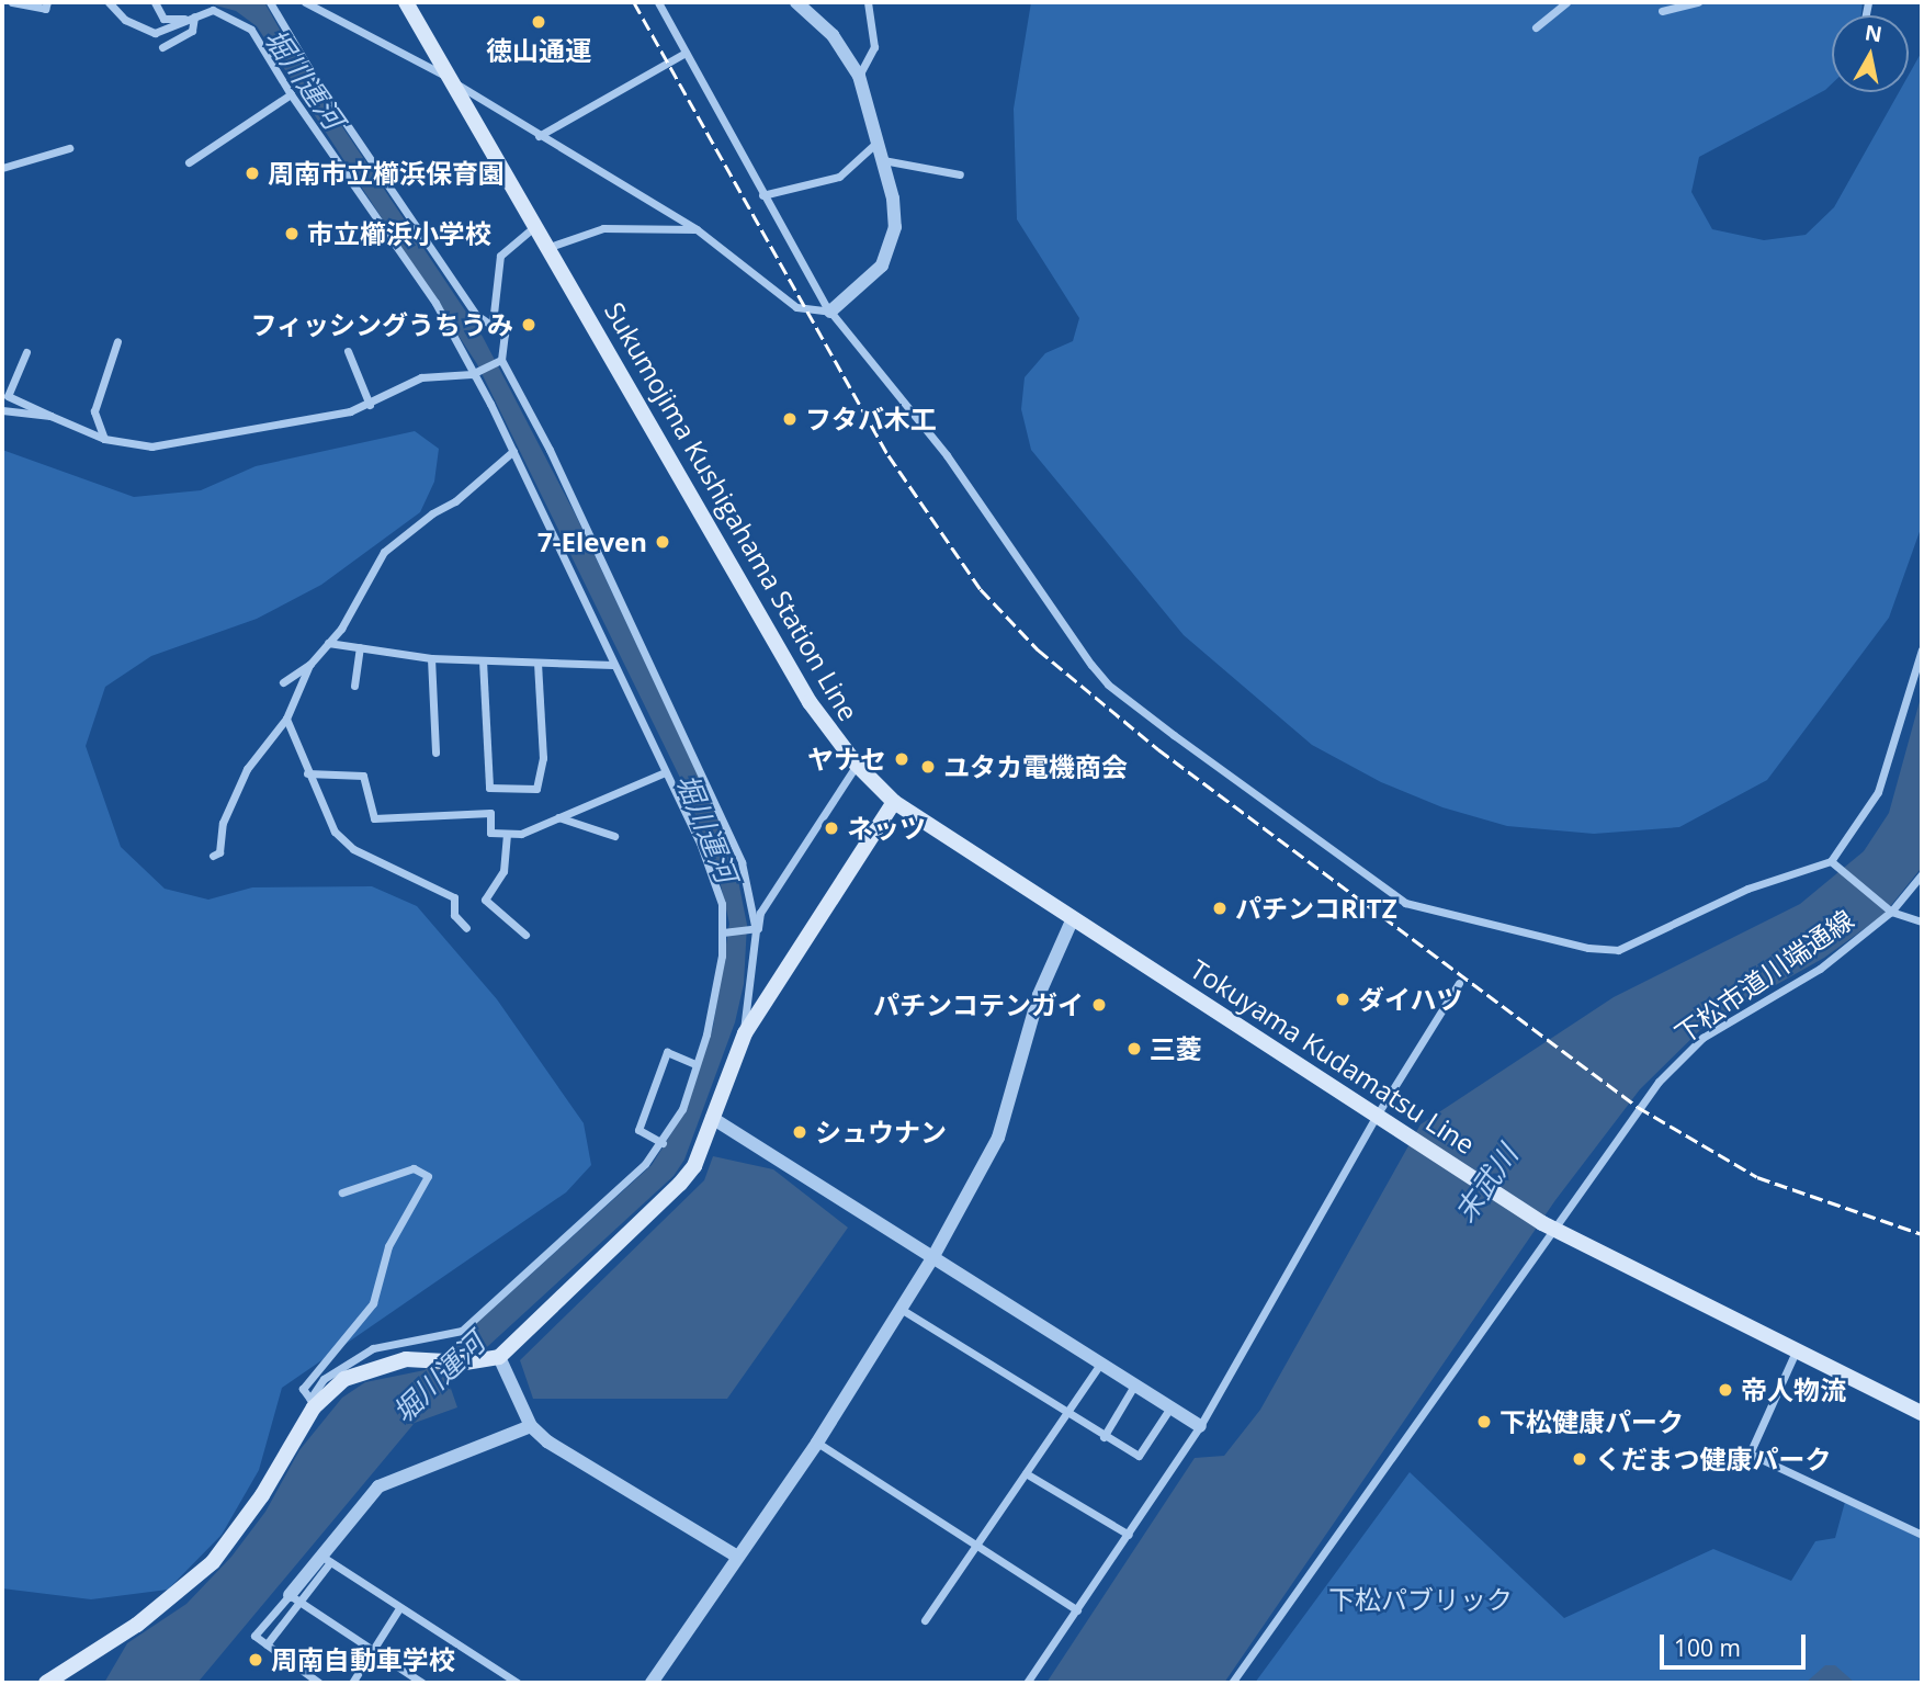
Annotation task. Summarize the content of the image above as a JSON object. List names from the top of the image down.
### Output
{
  "streets": {
    "main road": ["Sukumojima Kushigahama Station Line", "Tokuyama Kudamatsu Line"],
    "street": ["下松市道川端通線"]
  },
  "crossings": [
    ["Sukumojima Kushigahama Station Line", "Tokuyama Kudamatsu Line"],
    ["下松市道川端通線", "Tokuyama Kudamatsu Line"]
  ],
  "water": ["堀川運河", "末武川"],
  "parks": ["下松パブリック"],
  "places": [
    "徳山通運",
    "周南市立櫛浜保育園",
    "市立櫛浜小学校",
    "フィッシングうちうみ",
    "フタバ木工",
    "7-Eleven",
    "ヤナセ",
    "ユタカ電機商会",
    "ネッツ",
    "パチンコRITZ",
    "ダイハツ",
    "パチンコテンガイ",
    "三菱",
    "シュウナン",
    "帝人物流",
    "下松健康パーク",
    "くだまつ健康パーク",
    "周南自動車学校"
  ],
  "scale_bar": "100 m",
  "north": "top"
}
